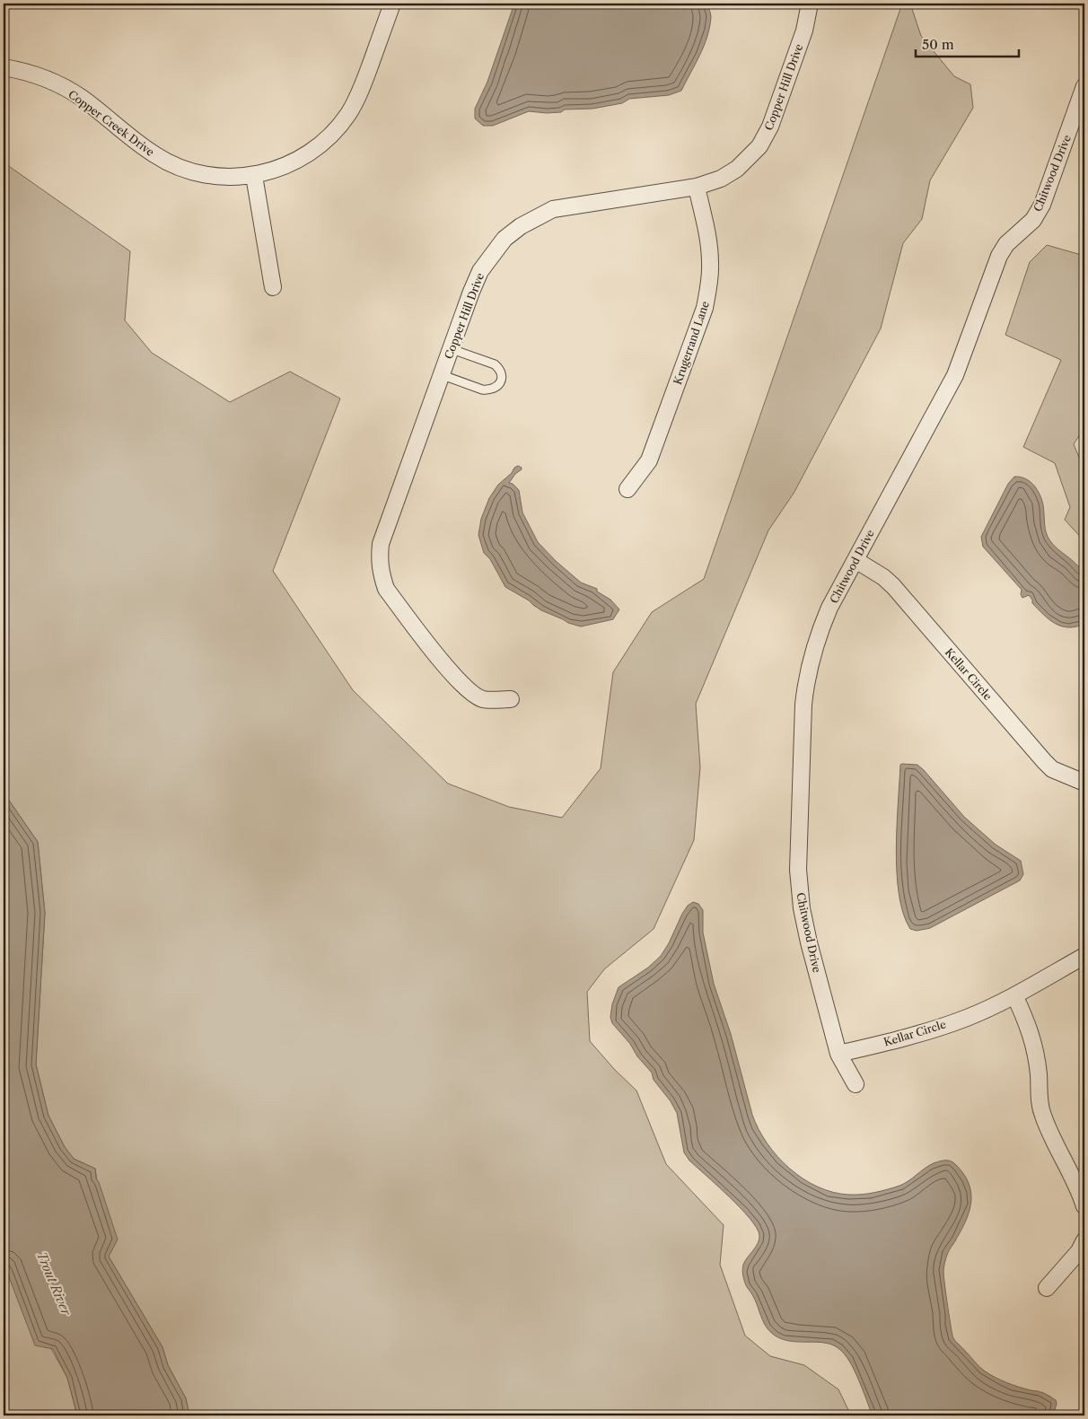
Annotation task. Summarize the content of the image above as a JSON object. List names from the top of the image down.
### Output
{
  "streets": {
    "street": [
      "Copper Hill Drive",
      "Copper Creek Drive",
      "Chitwood Drive",
      "Krugerrand Lane",
      "Kellar Circle"
    ]
  },
  "crossings": [
    ["Copper Hill Drive", "Krugerrand Lane"],
    ["Chitwood Drive", "Kellar Circle"]
  ],
  "water": ["Trout River"],
  "scale_bar": "50 m"
}
